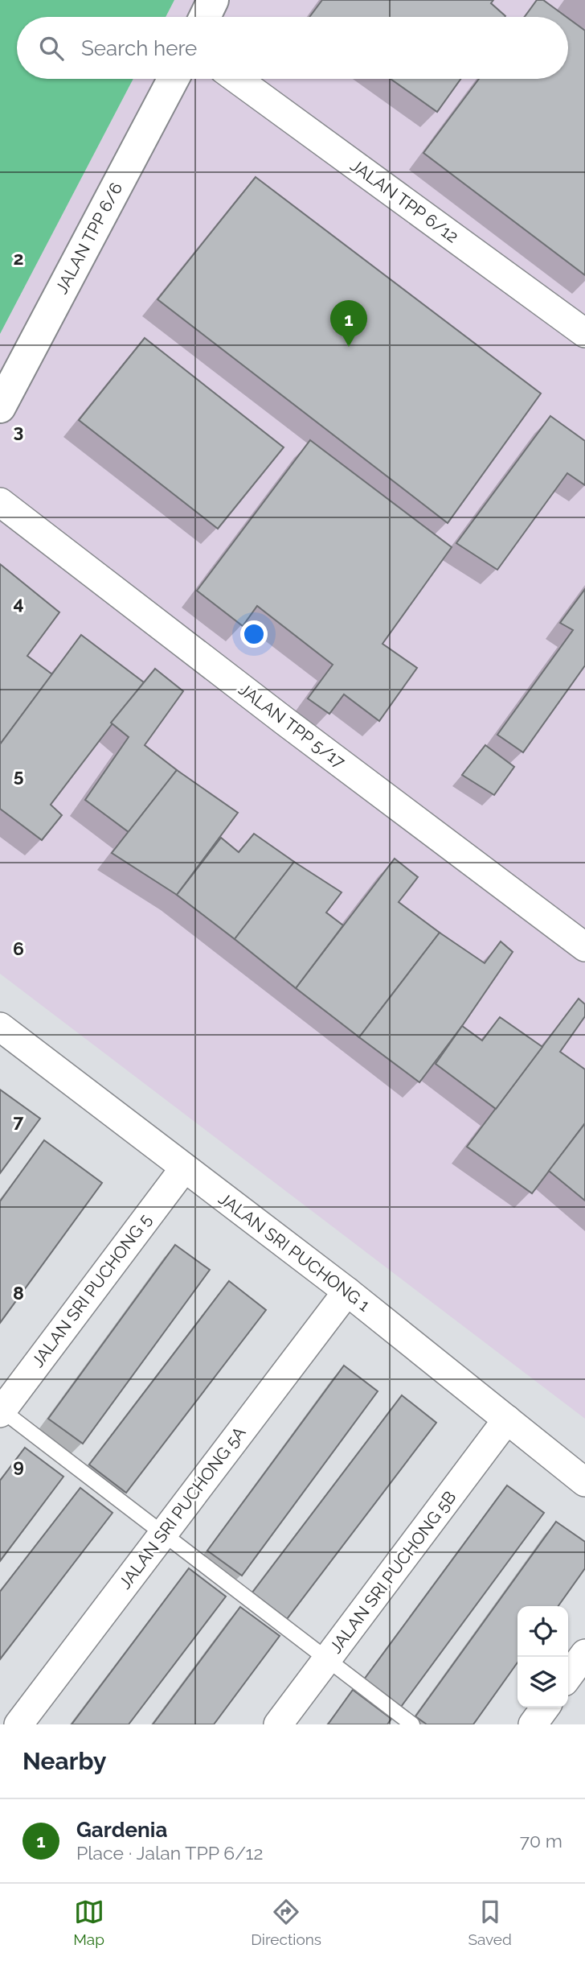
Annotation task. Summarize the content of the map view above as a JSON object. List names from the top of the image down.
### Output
{
  "streets": {
    "street": [
      "JALAN TPP 6/12",
      "JALAN TPP 6/6",
      "JALAN TPP 5/17",
      "JALAN SRI PUCHONG 1",
      "JALAN SRI PUCHONG 5",
      "JALAN SRI PUCHONG 5A",
      "JALAN SRI PUCHONG 5B"
    ]
  },
  "crossings": [
    ["JALAN SRI PUCHONG 1", "JALAN SRI PUCHONG 5"],
    ["JALAN SRI PUCHONG 1", "JALAN SRI PUCHONG 5A"],
    ["JALAN SRI PUCHONG 1", "JALAN SRI PUCHONG 5B"]
  ],
  "page": {
    "search": "Search here",
    "pins": "1",
    "heading": "Nearby",
    "list": [
      {
        "mark": "1",
        "name": "Gardenia",
        "note": "Place · Jalan TPP 6/12",
        "value": "70 m"
      }
    ],
    "nav": ["Map", "Directions", "Saved"]
  },
  "grid": {
    "rows": [
      "2",
      "3",
      "4",
      "5",
      "6",
      "7",
      "8",
      "9"
    ]
  }
}
